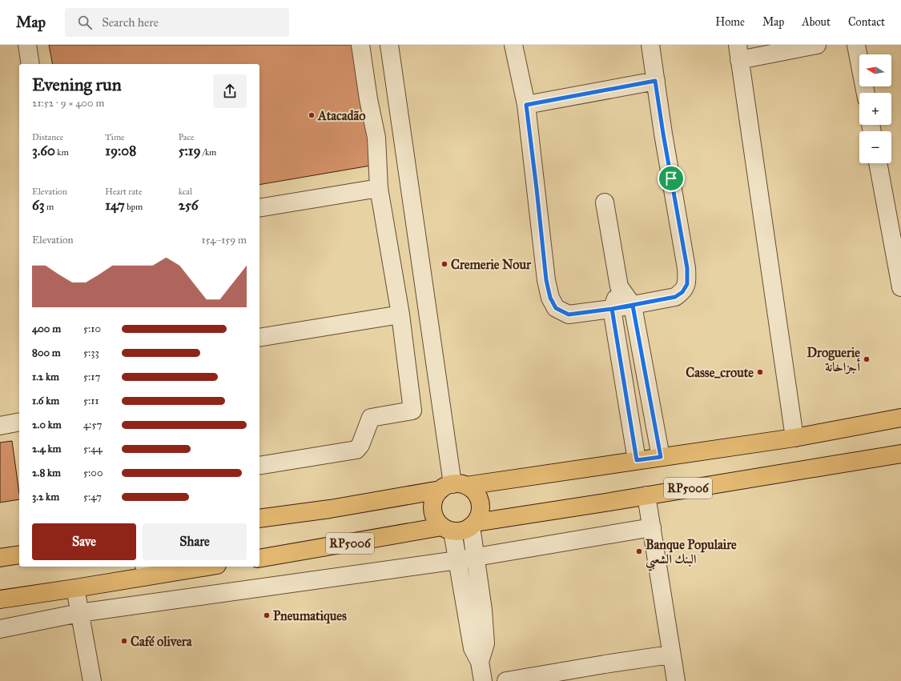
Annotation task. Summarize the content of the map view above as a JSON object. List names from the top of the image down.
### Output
{
  "streets": {
    "main road": ["RP5006"]
  },
  "places": [
    "Atacadão",
    "Cremerie Nour",
    "Droguerie أجزاخانة",
    "Casse_croute",
    "Banque Populaire البنك الشعبي",
    "Pneumatiques",
    "Café olivera"
  ],
  "north": "left",
  "page": {
    "header": "Map",
    "search": "Search here",
    "nav": [
      "Home",
      "Map",
      "About",
      "Contact"
    ],
    "map_buttons": ["+", "−"],
    "heading": ["Evening run", "21:52 · 9 × 400 m"],
    "stats": [
      ["Distance", "3.60 km"],
      ["Time", "19:08"],
      ["Pace", "5:19 /km"],
      ["Elevation", "63 m"],
      ["Heart rate", "147 bpm"],
      ["kcal", "256"]
    ],
    "chart": ["Elevation", "154–159 m"],
    "list": [
      {
        "name": "400 m",
        "note": "5:10"
      },
      {
        "name": "800 m",
        "note": "5:33"
      },
      {
        "name": "1.2 km",
        "note": "5:17"
      },
      {
        "name": "1.6 km",
        "note": "5:11"
      },
      {
        "name": "2.0 km",
        "note": "4:57"
      },
      {
        "name": "2.4 km",
        "note": "5:44"
      },
      {
        "name": "2.8 km",
        "note": "5:00"
      },
      {
        "name": "3.2 km",
        "note": "5:47"
      }
    ],
    "buttons": ["Save", "Share"]
  }
}
